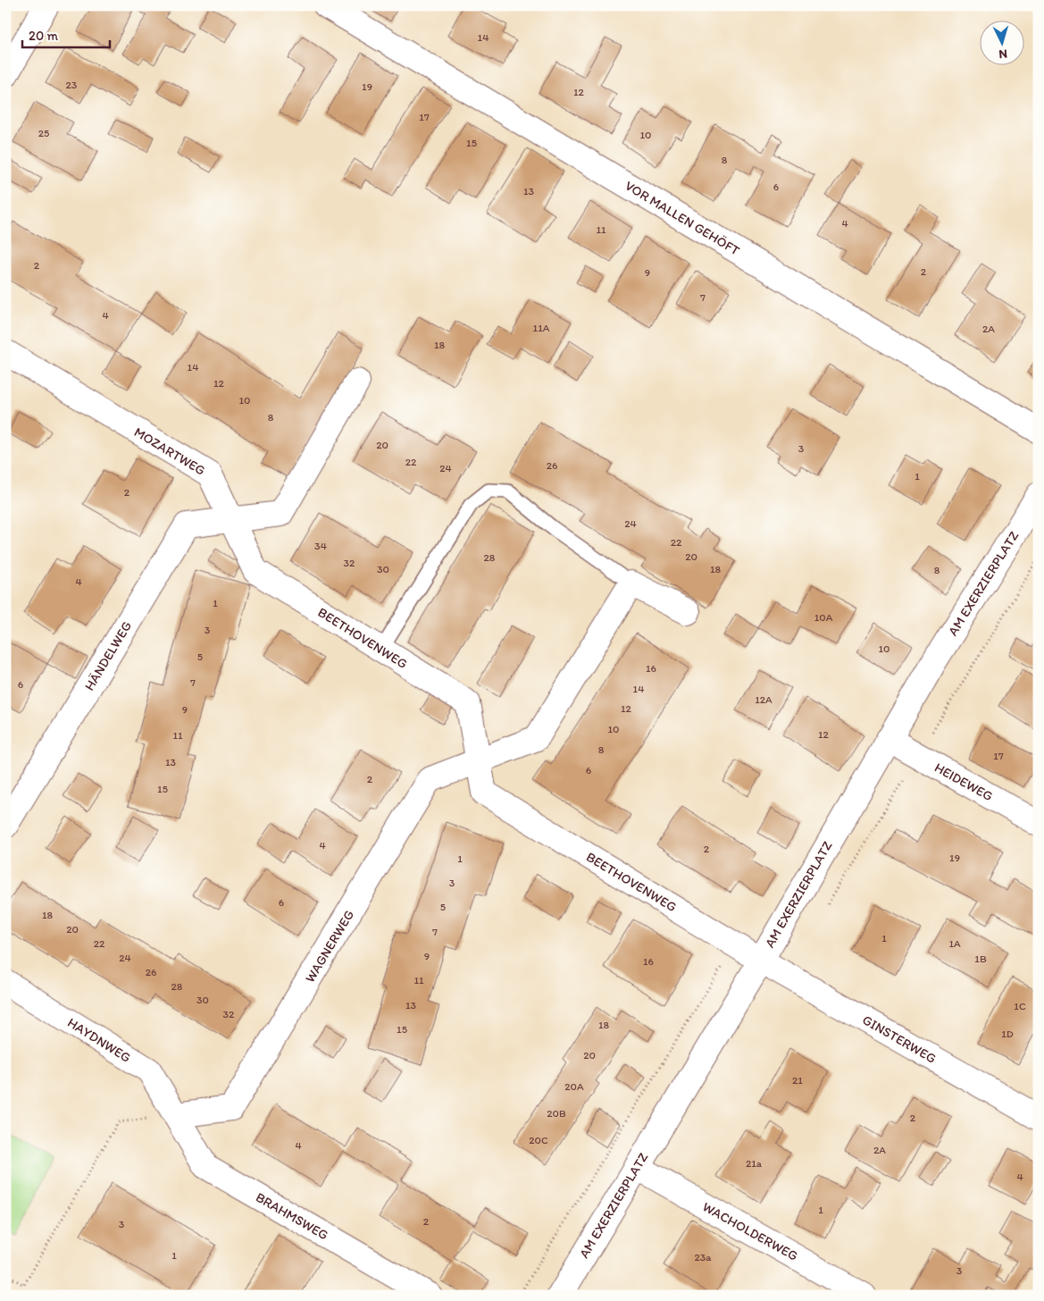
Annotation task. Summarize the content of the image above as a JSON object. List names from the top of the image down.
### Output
{
  "streets": {
    "street": [
      "VOR MALLEN GEHÖFT",
      "MOZARTWEG",
      "AM EXERZIERPLATZ",
      "BEETHOVENWEG",
      "HÄNDELWEG",
      "HEIDEWEG",
      "WAGNERWEG",
      "GINSTERWEG",
      "HAYDNWEG",
      "BRAHMSWEG",
      "WACHOLDERWEG"
    ]
  },
  "crossings": [
    ["MOZARTWEG", "BEETHOVENWEG"],
    ["MOZARTWEG", "HÄNDELWEG"],
    ["AM EXERZIERPLATZ", "BEETHOVENWEG"],
    ["AM EXERZIERPLATZ", "HEIDEWEG"],
    ["AM EXERZIERPLATZ", "GINSTERWEG"],
    ["AM EXERZIERPLATZ", "WACHOLDERWEG"],
    ["BEETHOVENWEG", "HÄNDELWEG"],
    ["BEETHOVENWEG", "WAGNERWEG"],
    ["BEETHOVENWEG", "GINSTERWEG"],
    ["WAGNERWEG", "HAYDNWEG"],
    ["WAGNERWEG", "BRAHMSWEG"],
    ["HAYDNWEG", "BRAHMSWEG"]
  ],
  "house_numbers": [
    "14",
    "23",
    "19",
    "12",
    "17",
    "25",
    "10",
    "15",
    "8",
    "6",
    "13",
    "4",
    "11",
    "2",
    "2",
    "9",
    "7",
    "4",
    "11A",
    "2A",
    "18",
    "14",
    "12",
    "10",
    "8",
    "20",
    "3",
    "22",
    "26",
    "24",
    "1",
    "2",
    "24",
    "22",
    "34",
    "20",
    "28",
    "32",
    "30",
    "18",
    "8",
    "4",
    "1",
    "10A",
    "3",
    "10",
    "5",
    "16",
    "7",
    "6",
    "14",
    "12A",
    "12",
    "9",
    "10",
    "12",
    "11",
    "8",
    "17",
    "13",
    "6",
    "2",
    "15",
    "4",
    "2",
    "19",
    "1",
    "3",
    "6",
    "5",
    "18",
    "20",
    "7",
    "1",
    "22",
    "1A",
    "9",
    "24",
    "1B",
    "16",
    "26",
    "11",
    "28",
    "30",
    "13",
    "1C",
    "32",
    "18",
    "15",
    "1D",
    "20",
    "21",
    "20A",
    "20B",
    "2",
    "20C",
    "4",
    "2A",
    "21a",
    "4",
    "1",
    "2",
    "3",
    "1",
    "23a",
    "3"
  ],
  "scale_bar": "20 m",
  "north": "bottom"
}
